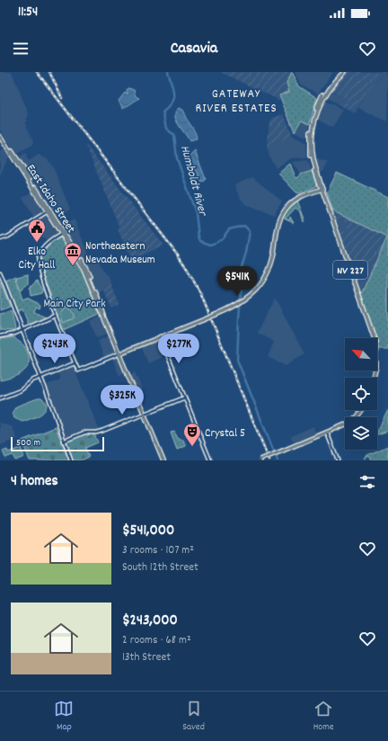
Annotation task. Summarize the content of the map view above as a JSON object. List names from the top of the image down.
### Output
{
  "streets": {
    "main road": ["East Idaho Street", "NV 227"]
  },
  "districts": ["GATEWAY RIVER ESTATES"],
  "water": ["Humboldt River"],
  "parks": ["Main City Park"],
  "places": {
    "public building": ["Elko City Hall"],
    "museum": ["Northeastern Nevada Museum"],
    "theatre": ["Crystal 5"]
  },
  "scale_bar": "500 m",
  "north": "top left",
  "page": {
    "status": "11:54",
    "header": "Casavia",
    "price": [
      "$541K",
      "$243K",
      "$277K",
      "$325K"
    ],
    "scale": "500 m",
    "heading": "4 homes",
    "list": [
      {
        "name": "$541,000",
        "note": "3 rooms · 107 m² · South 12th Street"
      },
      {
        "name": "$243,000",
        "note": "2 rooms · 68 m² · 13th Street"
      }
    ],
    "tabs": ["Map", "Saved", "Home"]
  }
}
